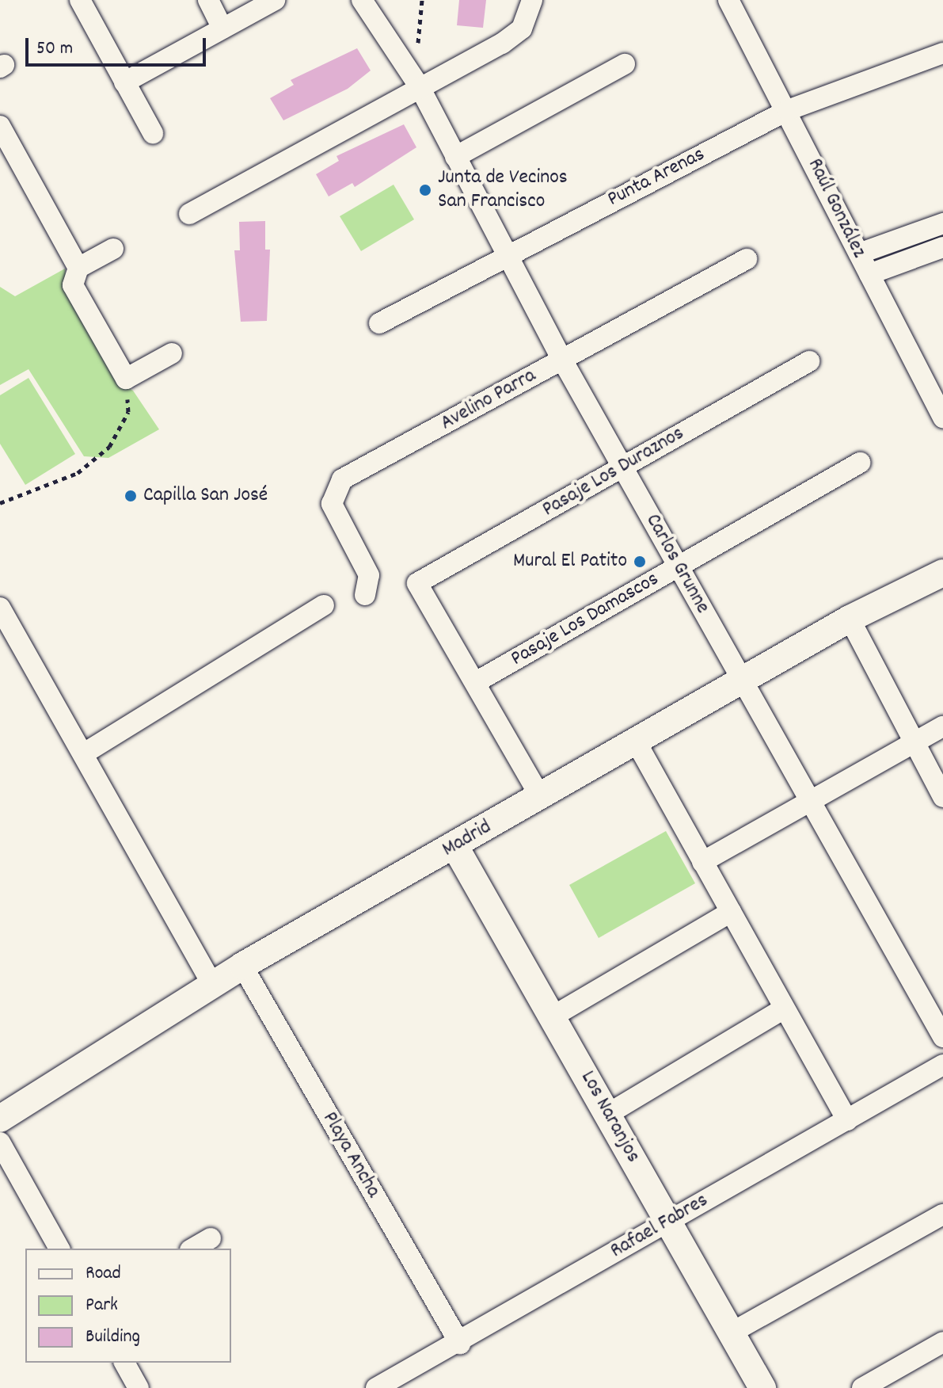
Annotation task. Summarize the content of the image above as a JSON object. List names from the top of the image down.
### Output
{
  "streets": {
    "street": [
      "Punta Arenas",
      "Raúl González",
      "Avelino Parra",
      "Pasaje Los Duraznos",
      "Carlos Grunne",
      "Pasaje Los Damascos",
      "Madrid",
      "Los Naranjos",
      "Playa Ancha",
      "Rafael Fabres"
    ]
  },
  "crossings": [
    ["Punta Arenas", "Raúl González"],
    ["Punta Arenas", "Carlos Grunne"],
    ["Avelino Parra", "Carlos Grunne"],
    ["Pasaje Los Duraznos", "Carlos Grunne"],
    ["Pasaje Los Duraznos", "Pasaje Los Damascos"],
    ["Carlos Grunne", "Pasaje Los Damascos"],
    ["Carlos Grunne", "Madrid"],
    ["Madrid", "Los Naranjos"],
    ["Madrid", "Playa Ancha"],
    ["Los Naranjos", "Rafael Fabres"],
    ["Playa Ancha", "Rafael Fabres"]
  ],
  "places": ["Junta de Vecinos San Francisco", "Capilla San José", "Mural El Patito"],
  "legend": ["Road", "Park", "Building"],
  "scale_bar": "50 m"
}
